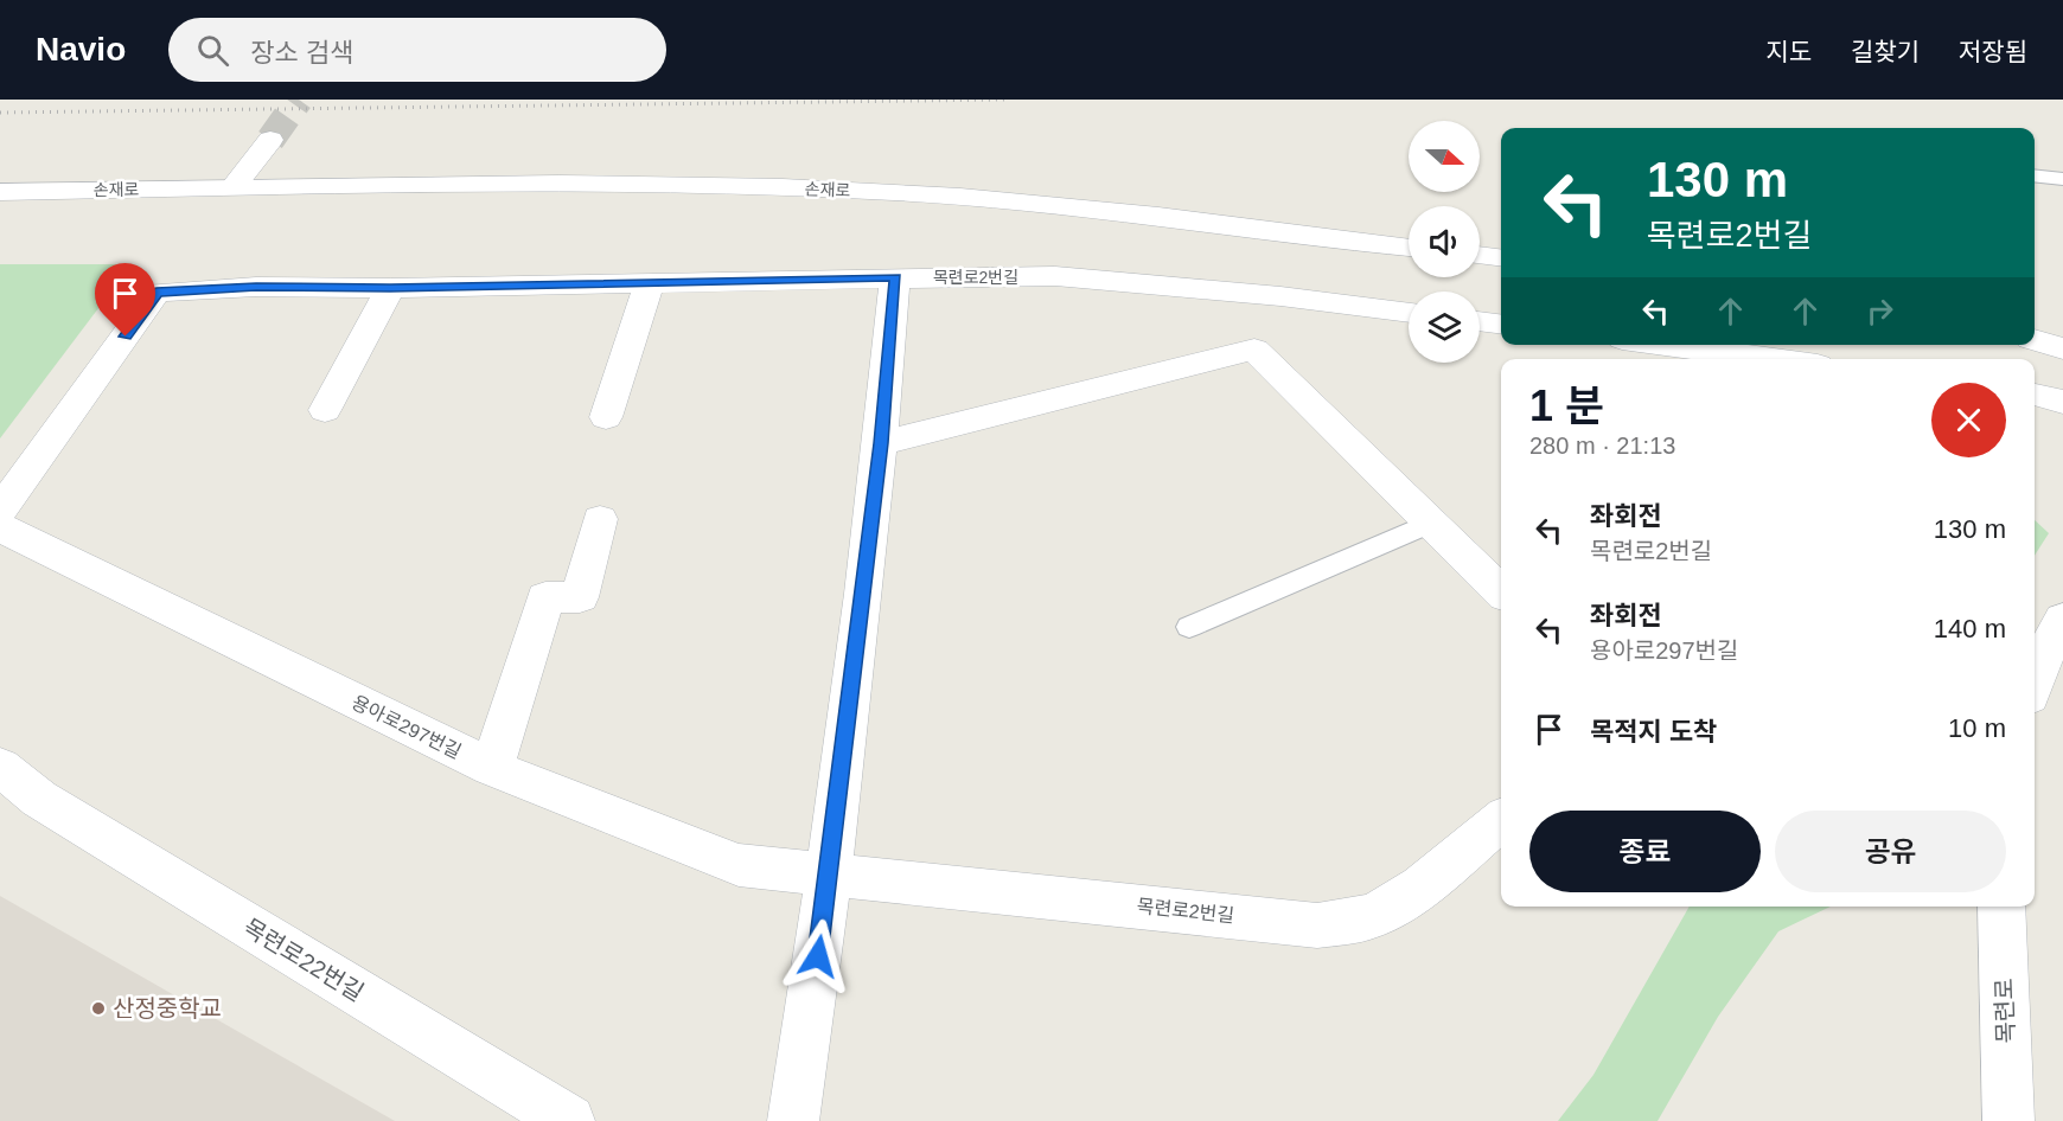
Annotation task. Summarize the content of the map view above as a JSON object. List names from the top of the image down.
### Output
{
  "streets": {
    "street": [
      "손재로",
      "목련로2번길",
      "용아로297번길",
      "목련로22번길",
      "목련로"
    ]
  },
  "crossings": [
    ["목련로2번길", "용아로297번길"]
  ],
  "places": ["산정중학교"],
  "north": "right",
  "page": {
    "header": "Navio",
    "search": "장소 검색",
    "nav": ["지도", "길찾기", "저장됨"],
    "turn": ["130 m", "목련로2번길"],
    "heading": ["1 분", "280 m · 21:13"],
    "list": [
      {
        "name": "좌회전",
        "note": "목련로2번길",
        "value": "130 m"
      },
      {
        "name": "좌회전",
        "note": "용아로297번길",
        "value": "140 m"
      },
      {
        "name": "목적지 도착",
        "value": "10 m"
      }
    ],
    "buttons": ["종료", "공유"]
  }
}
